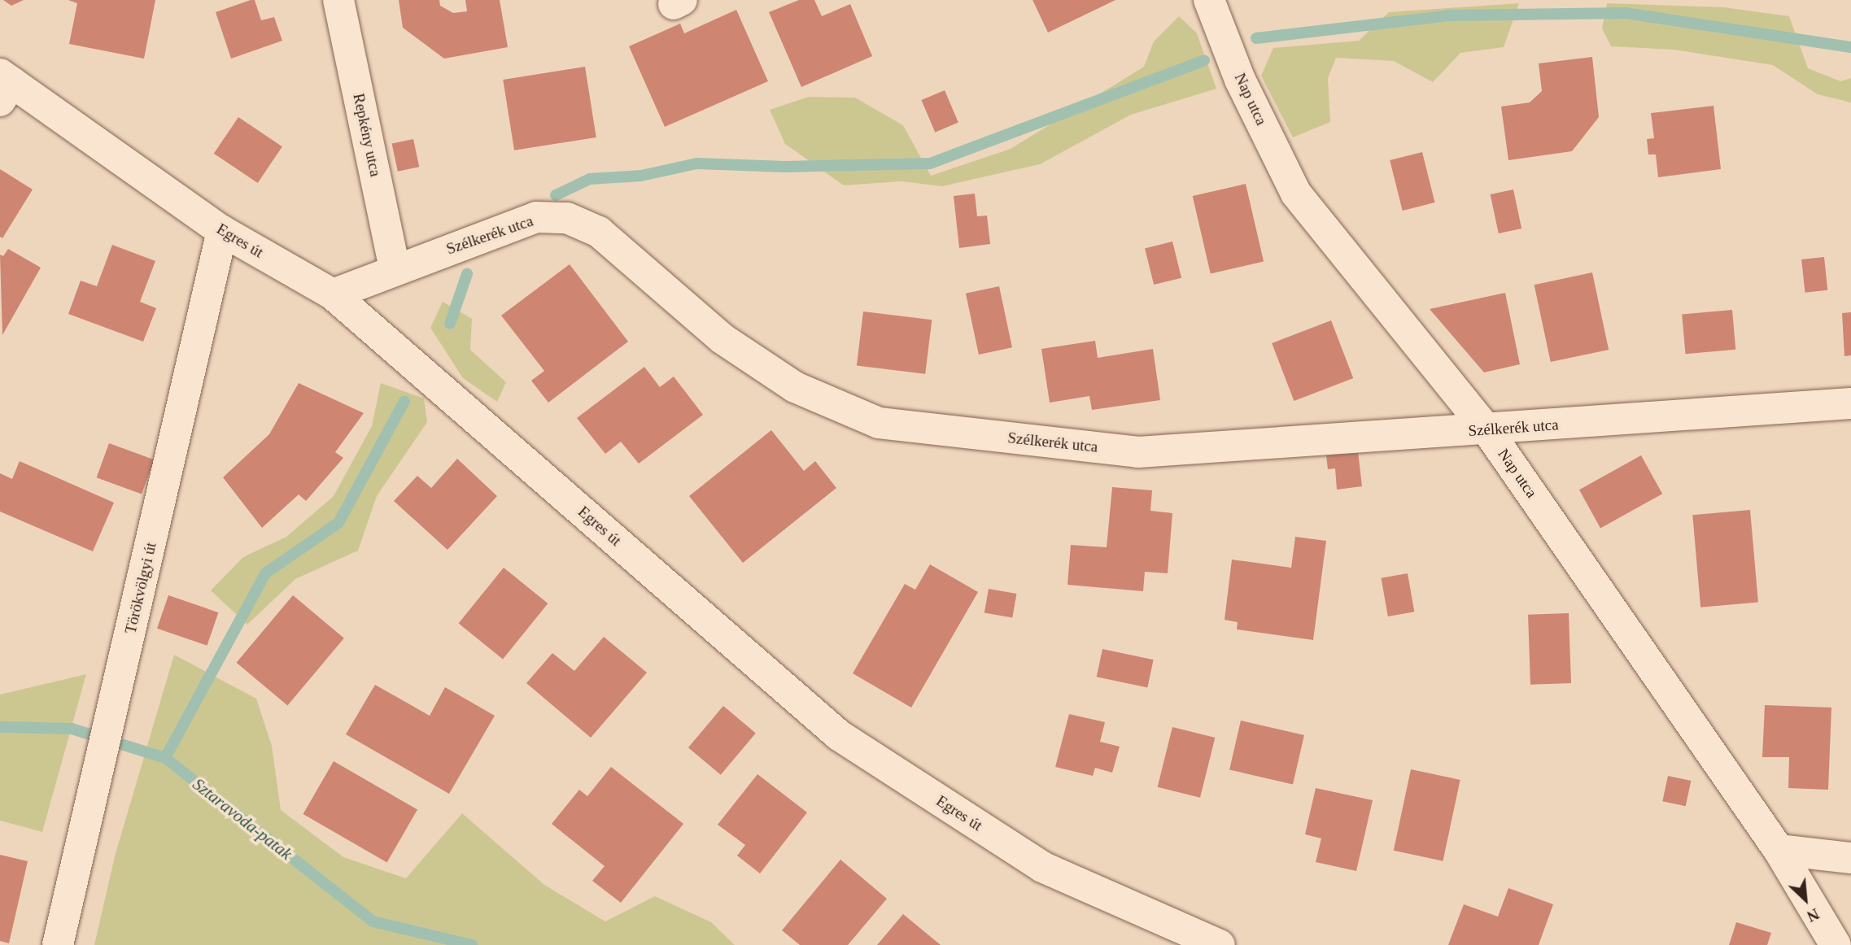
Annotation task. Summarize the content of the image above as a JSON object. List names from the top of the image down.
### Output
{
  "streets": {
    "street": [
      "Nap utca",
      "Repkény utca",
      "Szélkerék utca",
      "Egres út",
      "Törökvölgyi út"
    ]
  },
  "crossings": [
    ["Nap utca", "Szélkerék utca"],
    ["Repkény utca", "Szélkerék utca"],
    ["Szélkerék utca", "Egres út"],
    ["Egres út", "Törökvölgyi út"]
  ],
  "water": ["Sztaravoda-patak"],
  "north": "bottom right"
}
